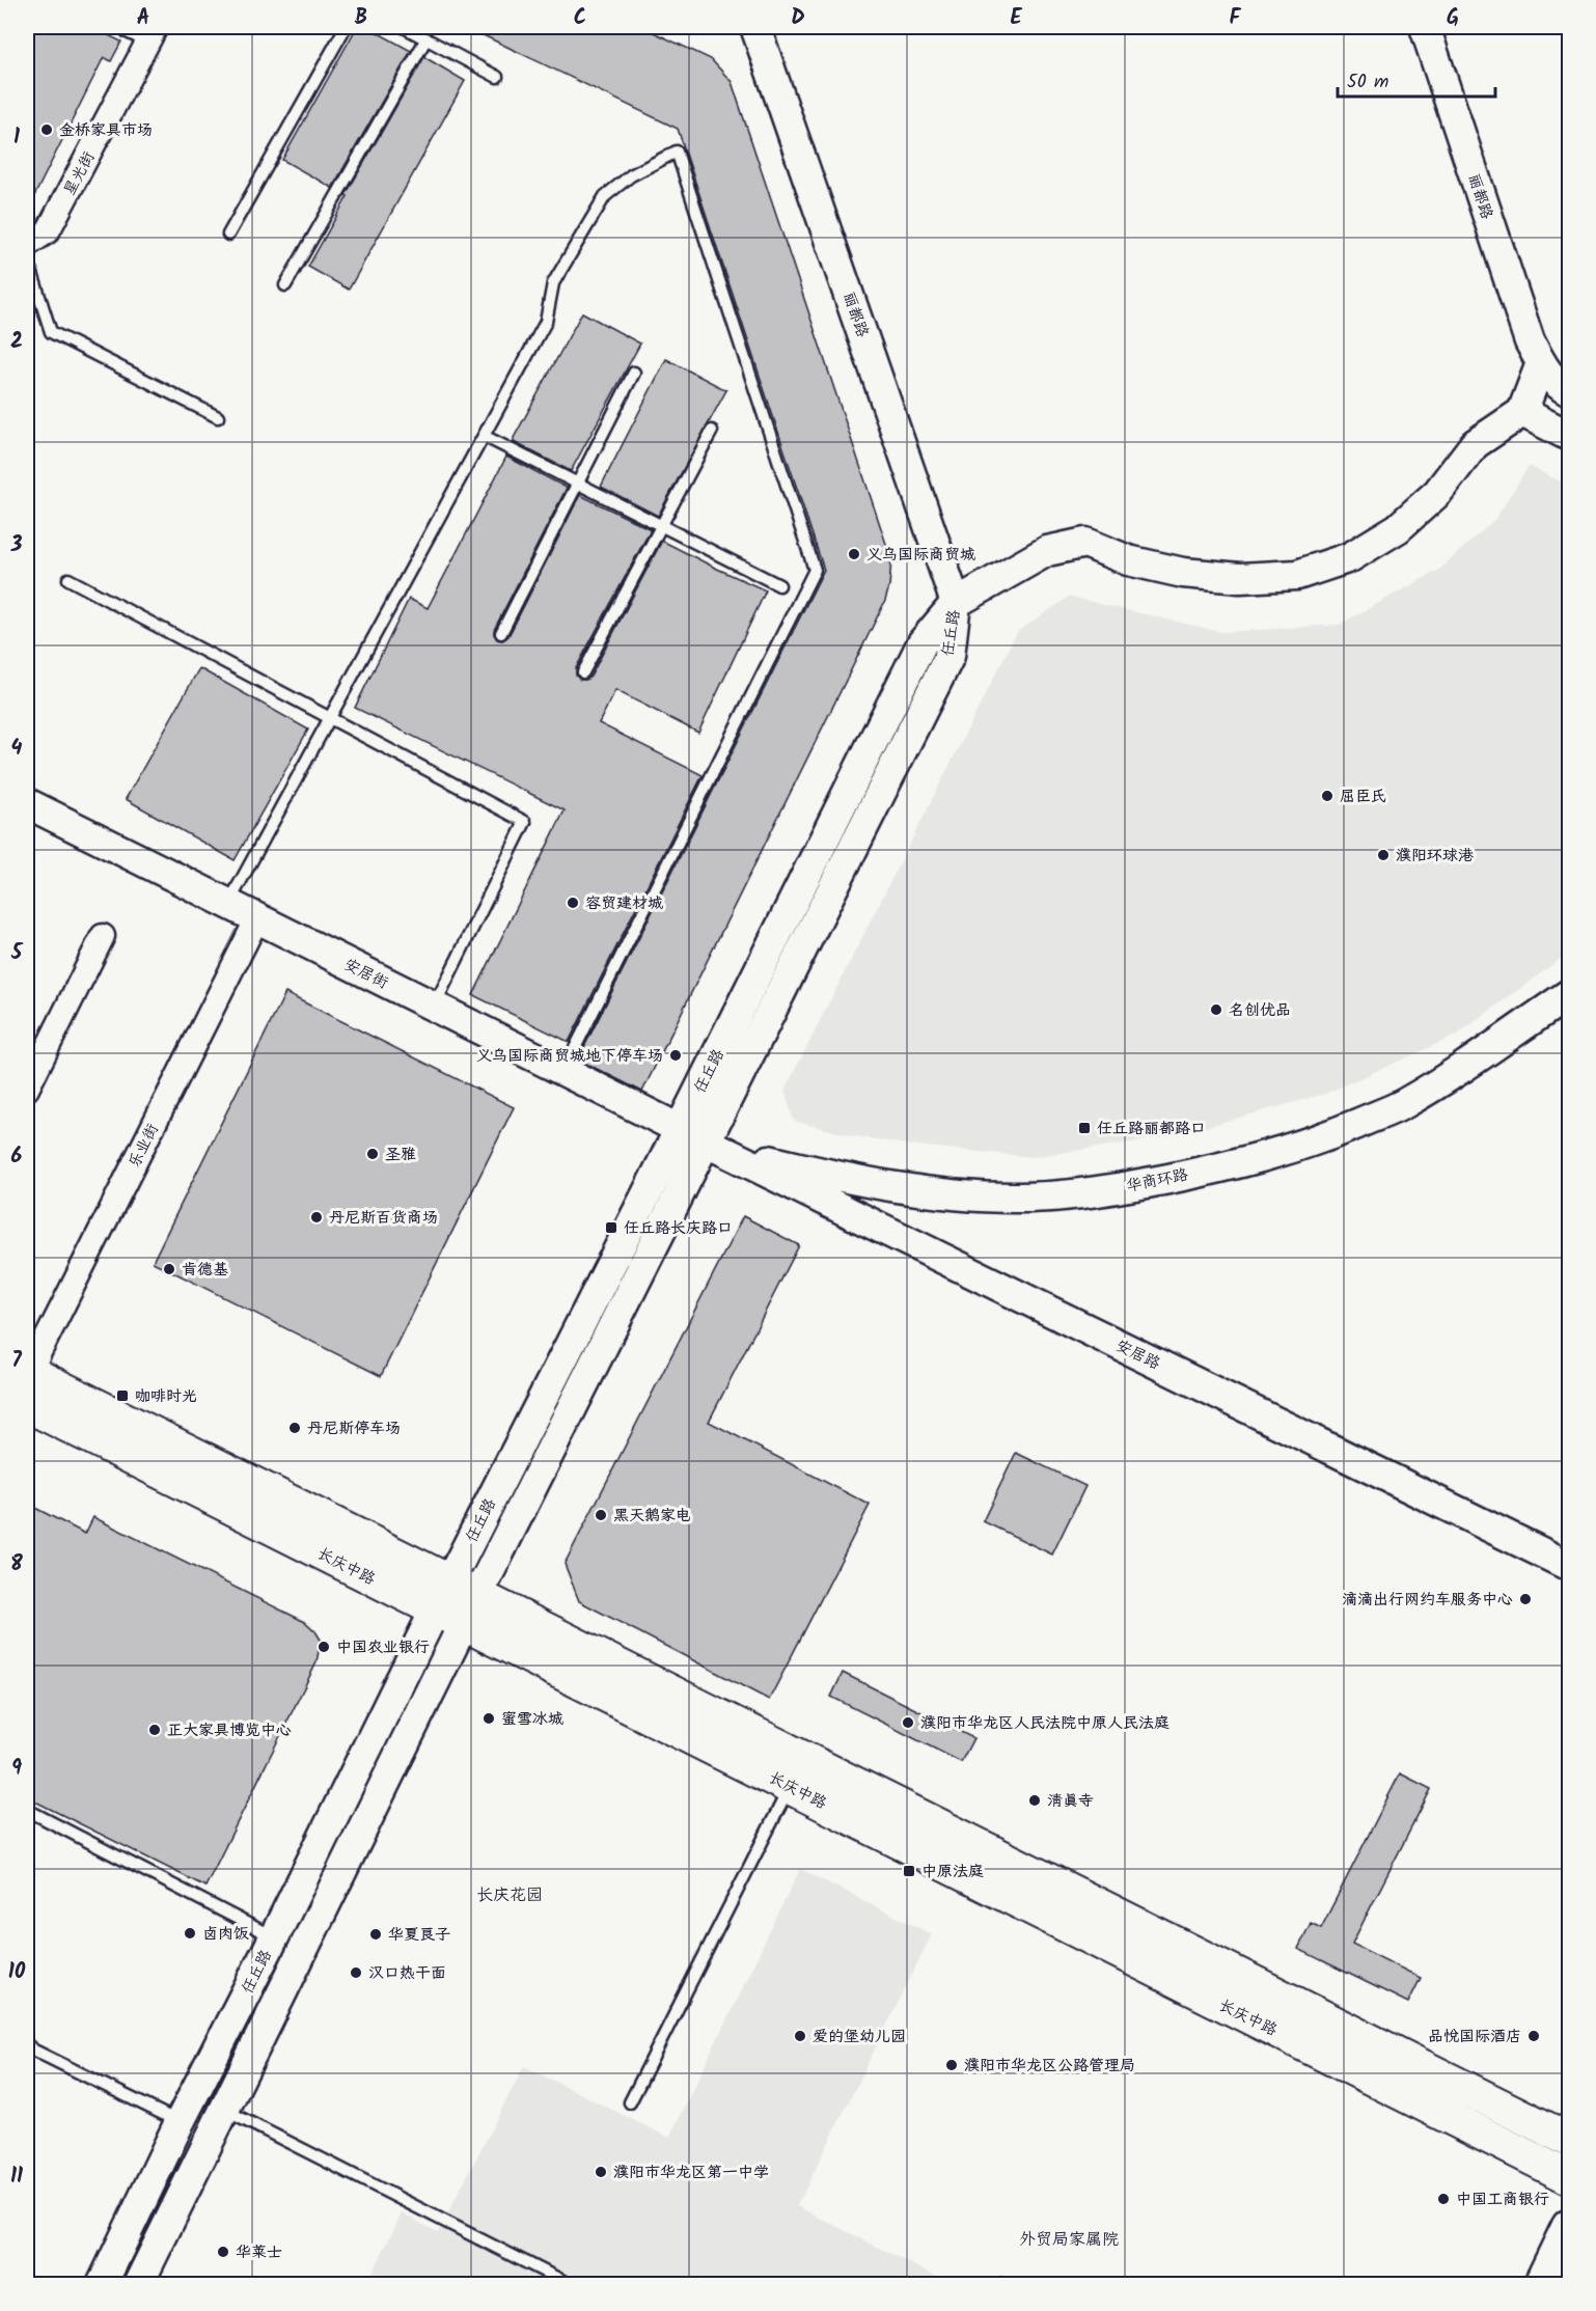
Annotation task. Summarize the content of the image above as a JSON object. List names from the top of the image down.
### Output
{
  "streets": {
    "main road": ["长庆中路"],
    "street": [
      "星光街",
      "丽都路",
      "任丘路",
      "安居街",
      "乐业街",
      "华商环路",
      "安居路"
    ]
  },
  "crossings": [
    ["丽都路", "任丘路"],
    ["任丘路", "安居街"],
    ["任丘路", "华商环路"],
    ["任丘路", "安居路"],
    ["任丘路", "长庆中路"],
    ["安居街", "乐业街"],
    ["安居街", "华商环路"],
    ["安居街", "安居路"],
    ["乐业街", "长庆中路"],
    ["华商环路", "安居路"]
  ],
  "districts": ["长庆花园", "外贸局家属院"],
  "places": {
    "other": [
      "金桥家具市场",
      "义乌国际商贸城",
      "屈臣氏",
      "濮阳环球港",
      "容贸建材城",
      "名创优品",
      "义乌国际商贸城地下停车场",
      "圣雅",
      "丹尼斯百货商场",
      "肯德基",
      "丹尼斯停车场",
      "黑天鹅家电",
      "滴滴出行网约车服务中心",
      "中国农业银行",
      "蜜雪冰城",
      "濮阳市华龙区人民法院中原人民法庭",
      "正大家具博览中心",
      "清真寺",
      "卤肉饭",
      "华夏良子",
      "汉口热干面",
      "爱的堡幼儿园",
      "品悦国际酒店",
      "濮阳市华龙区公路管理局",
      "濮阳市华龙区第一中学",
      "中国工商银行",
      "华莱士"
    ],
    "transit": [
      "任丘路丽都路口",
      "任丘路长庆路口",
      "咖啡时光",
      "中原法庭"
    ]
  },
  "scale_bar": "50 m",
  "grid": {
    "columns": [
      "A",
      "B",
      "C",
      "D",
      "E",
      "F",
      "G"
    ],
    "rows": [
      "1",
      "2",
      "3",
      "4",
      "5",
      "6",
      "7",
      "8",
      "9",
      "10",
      "11"
    ]
  }
}
